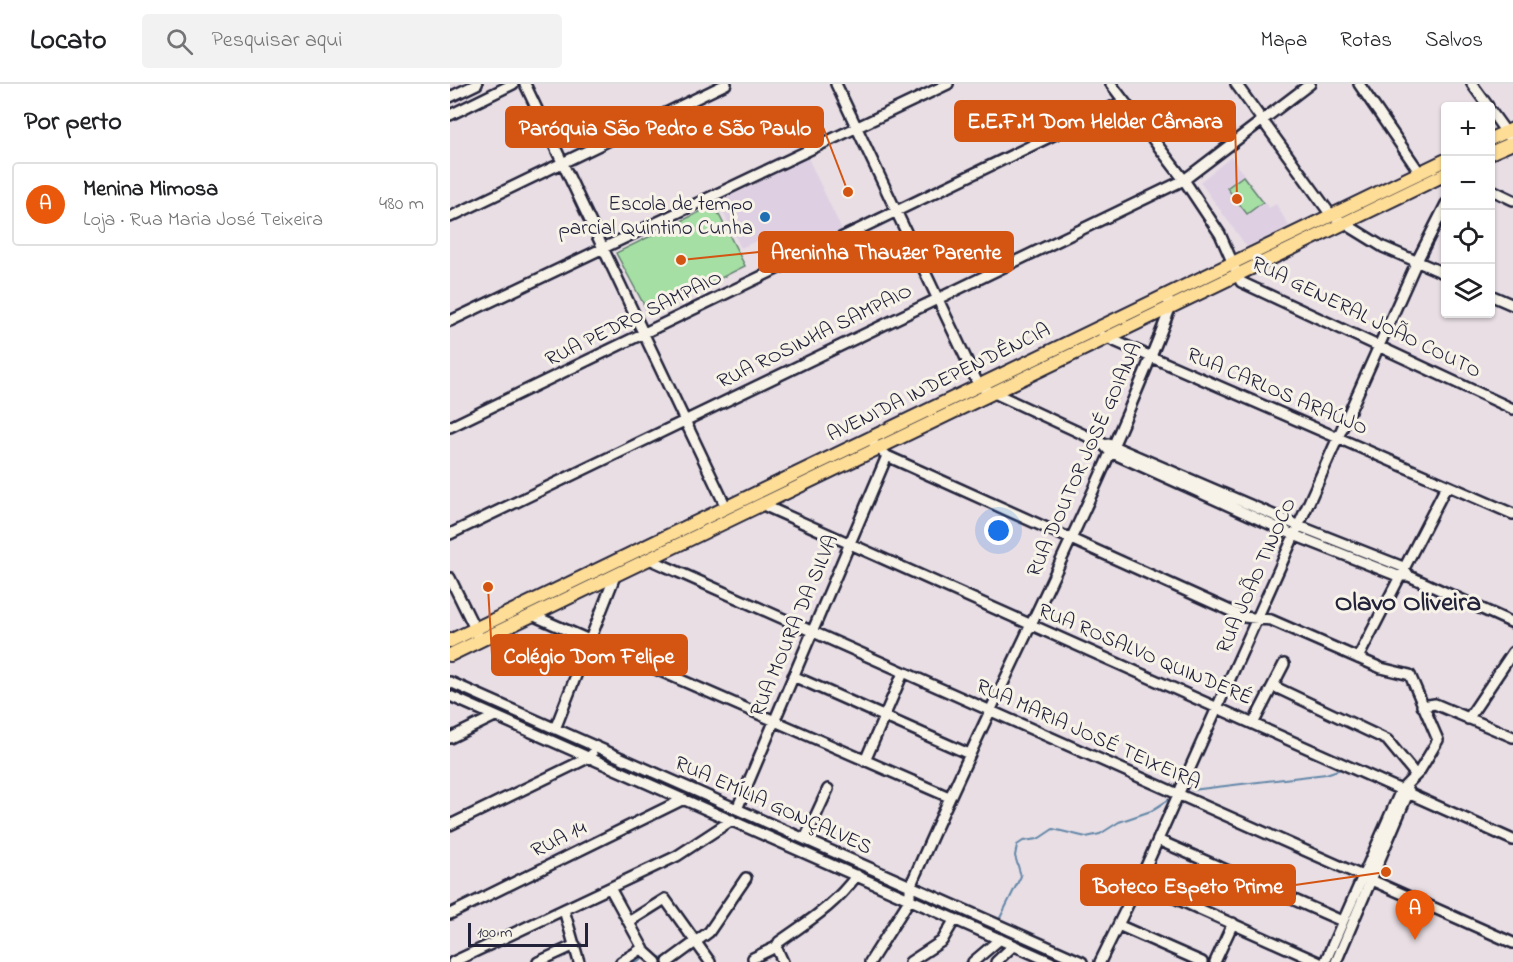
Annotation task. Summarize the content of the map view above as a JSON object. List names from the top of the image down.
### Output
{
  "streets": {
    "main road": ["AVENIDA INDEPENDÊNCIA"],
    "street": [
      "RUA GENERAL JOÃO COUTO",
      "RUA PEDRO SAMPAIO",
      "RUA ROSINHA SAMPAIO",
      "RUA CARLOS ARAÚJO",
      "RUA DOUTOR JOSÉ GOIANA",
      "RUA JOÃO TINOCO",
      "RUA MOURA DA SILVA",
      "RUA ROSALVO QUINDERÉ",
      "RUA MARIA JOSÉ TEIXEIRA",
      "RUA EMÍLIA GONÇALVES",
      "RUA 14"
    ]
  },
  "crossings": [
    ["RUA GENERAL JOÃO COUTO", "AVENIDA INDEPENDÊNCIA"],
    ["RUA GENERAL JOÃO COUTO", "RUA JOÃO TINOCO"],
    ["AVENIDA INDEPENDÊNCIA", "RUA CARLOS ARAÚJO"],
    ["AVENIDA INDEPENDÊNCIA", "RUA DOUTOR JOSÉ GOIANA"],
    ["AVENIDA INDEPENDÊNCIA", "RUA MOURA DA SILVA"],
    ["AVENIDA INDEPENDÊNCIA", "RUA ROSALVO QUINDERÉ"],
    ["AVENIDA INDEPENDÊNCIA", "RUA MARIA JOSÉ TEIXEIRA"],
    ["RUA CARLOS ARAÚJO", "RUA DOUTOR JOSÉ GOIANA"],
    ["RUA CARLOS ARAÚJO", "RUA JOÃO TINOCO"],
    ["RUA DOUTOR JOSÉ GOIANA", "RUA ROSALVO QUINDERÉ"],
    ["RUA DOUTOR JOSÉ GOIANA", "RUA MARIA JOSÉ TEIXEIRA"],
    ["RUA DOUTOR JOSÉ GOIANA", "RUA EMÍLIA GONÇALVES"],
    ["RUA JOÃO TINOCO", "RUA ROSALVO QUINDERÉ"],
    ["RUA JOÃO TINOCO", "RUA MARIA JOSÉ TEIXEIRA"],
    ["RUA MOURA DA SILVA", "RUA ROSALVO QUINDERÉ"],
    ["RUA MOURA DA SILVA", "RUA MARIA JOSÉ TEIXEIRA"],
    ["RUA MOURA DA SILVA", "RUA EMÍLIA GONÇALVES"],
    ["RUA EMÍLIA GONÇALVES", "RUA 14"]
  ],
  "districts": ["Olavo Oliveira"],
  "places": [
    "Paróquia São Pedro e São Paulo",
    "E.E.F.M Dom Helder Câmara",
    "Escola de tempo parcial Quintino Cunha",
    "Areninha Thauzer Parente",
    "Colégio Dom Felipe",
    "Boteco Espeto Prime"
  ],
  "scale_bar": "100 m",
  "page": {
    "header": "Locato",
    "search": "Pesquisar aqui",
    "nav": ["Mapa", "Rotas", "Salvos"],
    "heading": "Por perto",
    "map_buttons": ["+", "−"],
    "list": [
      {
        "mark": "A",
        "name": "Menina Mimosa",
        "note": "Loja · Rua Maria José Teixeira",
        "value": "480 m"
      }
    ],
    "pins": "A",
    "scale": "100 m"
  }
}
